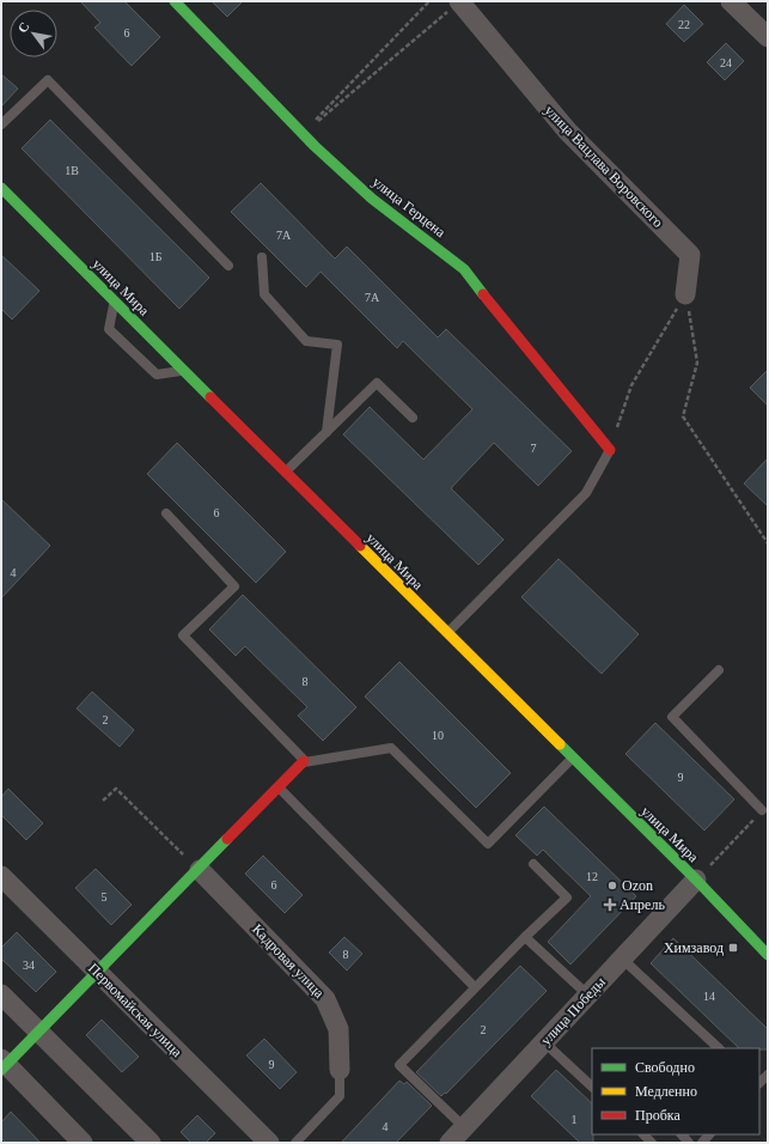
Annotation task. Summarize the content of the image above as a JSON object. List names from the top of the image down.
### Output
{
  "streets": {
    "main road": ["улица Герцена", "улица Мира"],
    "street": [
      "улица Вацлава Воровского",
      "Кадровая улица",
      "Первомайская улица",
      "улица Победы"
    ]
  },
  "crossings": [
    ["улица Мира", "улица Победы"]
  ],
  "places": {
    "other": ["Ozon"],
    "health": ["Апрель"],
    "transit": ["Химзавод"]
  },
  "house_numbers": [
    "22",
    "6",
    "24",
    "1В",
    "7А",
    "1Б",
    "7А",
    "7",
    "6",
    "4",
    "8",
    "2",
    "10",
    "9",
    "12",
    "6",
    "5",
    "8",
    "34",
    "14",
    "2",
    "9",
    "1",
    "4"
  ],
  "legend": ["Свободно", "Медленно", "Пробка"],
  "north": "top left"
}
